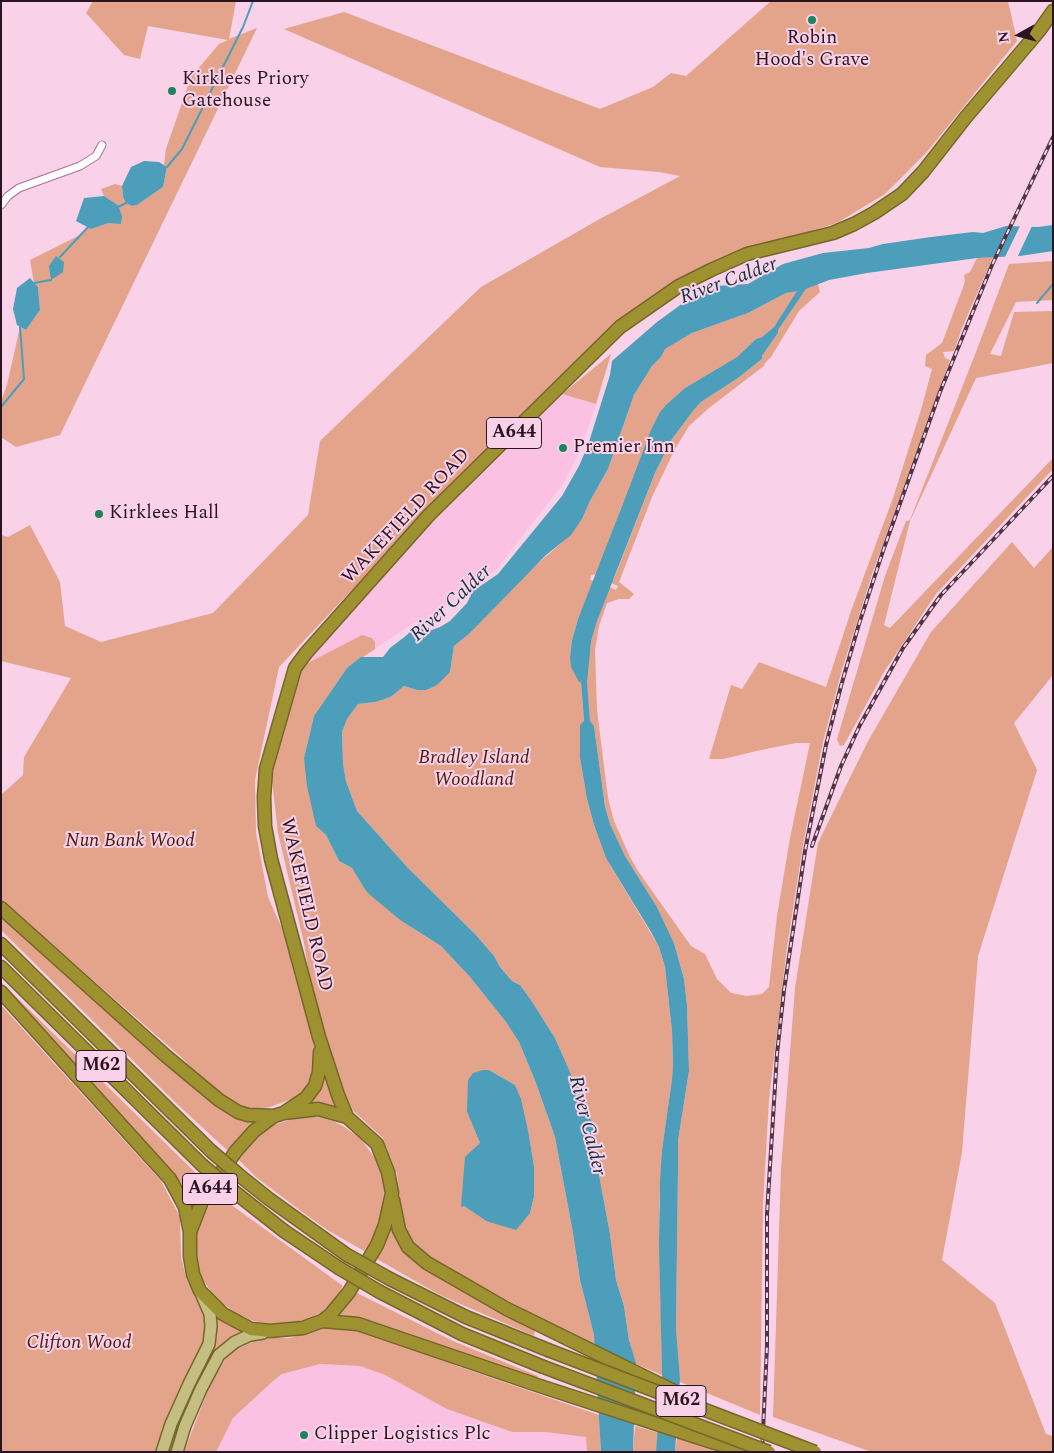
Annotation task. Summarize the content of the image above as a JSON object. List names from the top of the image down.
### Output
{
  "streets": {
    "highway": ["A644", "WAKEFIELD ROAD", "M62"]
  },
  "crossings": [
    ["A644", "WAKEFIELD ROAD"]
  ],
  "water": ["River Calder"],
  "parks": ["Bradley Island Woodland", "Nun Bank Wood", "Clifton Wood"],
  "places": [
    "Robin Hood's Grave",
    "Kirklees Priory Gatehouse",
    "Premier Inn",
    "Kirklees Hall",
    "Clipper Logistics Plc"
  ],
  "north": "left"
}
